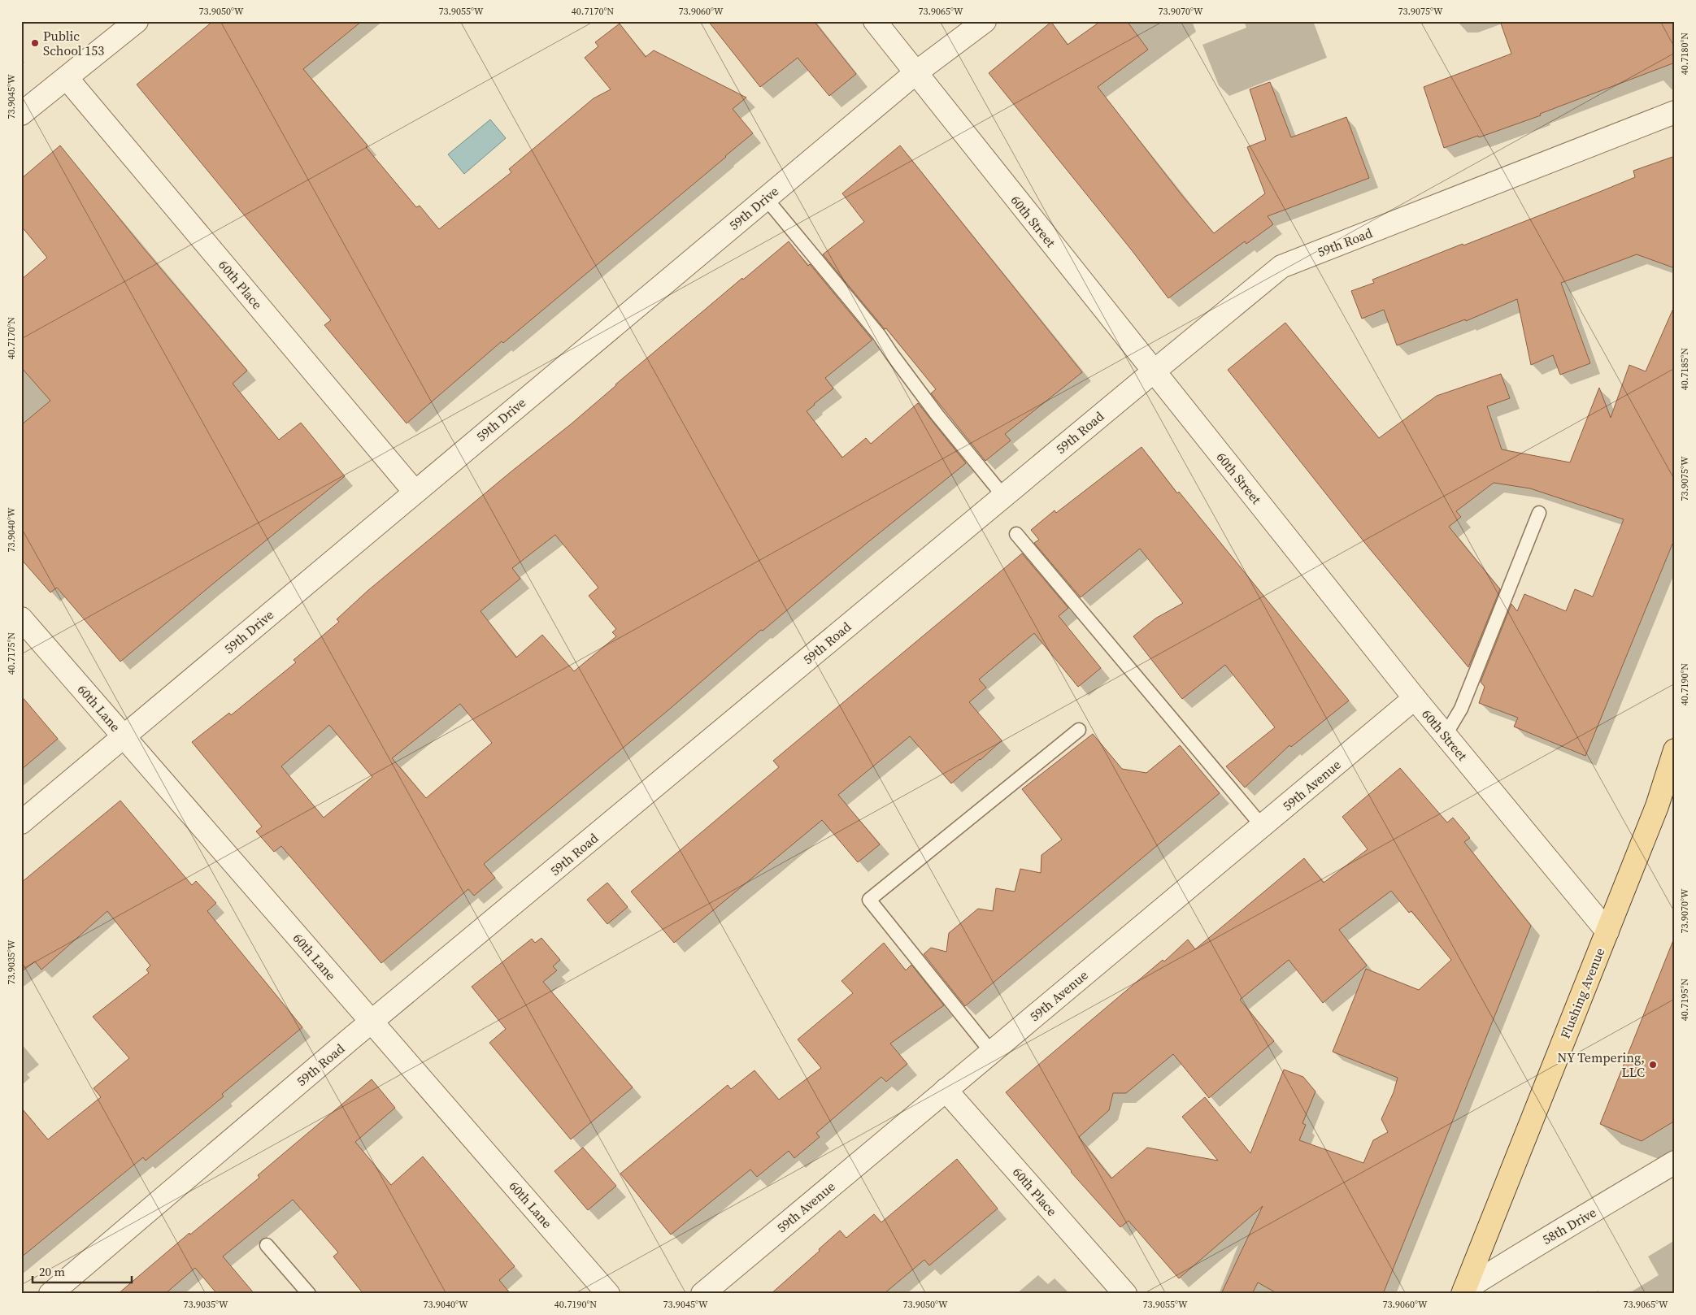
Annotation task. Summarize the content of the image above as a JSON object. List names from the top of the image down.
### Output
{
  "streets": {
    "main road": ["Flushing Avenue"],
    "street": [
      "59th Drive",
      "60th Street",
      "59th Road",
      "60th Place",
      "60th Lane",
      "59th Avenue",
      "58th Drive"
    ]
  },
  "crossings": [
    ["59th Drive", "60th Street"],
    ["59th Drive", "60th Place"],
    ["59th Drive", "60th Lane"],
    ["60th Street", "59th Road"],
    ["60th Street", "59th Avenue"],
    ["60th Street", "Flushing Avenue"],
    ["59th Road", "60th Lane"],
    ["60th Place", "59th Avenue"],
    ["Flushing Avenue", "58th Drive"]
  ],
  "places": ["Public School 153", "NY Tempering, LLC"],
  "scale_bar": "20 m",
  "coordinates": [
    "73.9050°W",
    "73.9055°W",
    "40.7170°N",
    "73.9060°W",
    "73.9065°W",
    "73.9070°W",
    "73.9075°W",
    "40.7180°N",
    "73.9045°W",
    "40.7185°N",
    "73.9040°W",
    "40.7175°N",
    "40.7190°N",
    "73.9035°W",
    "40.7195°N"
  ]
}
